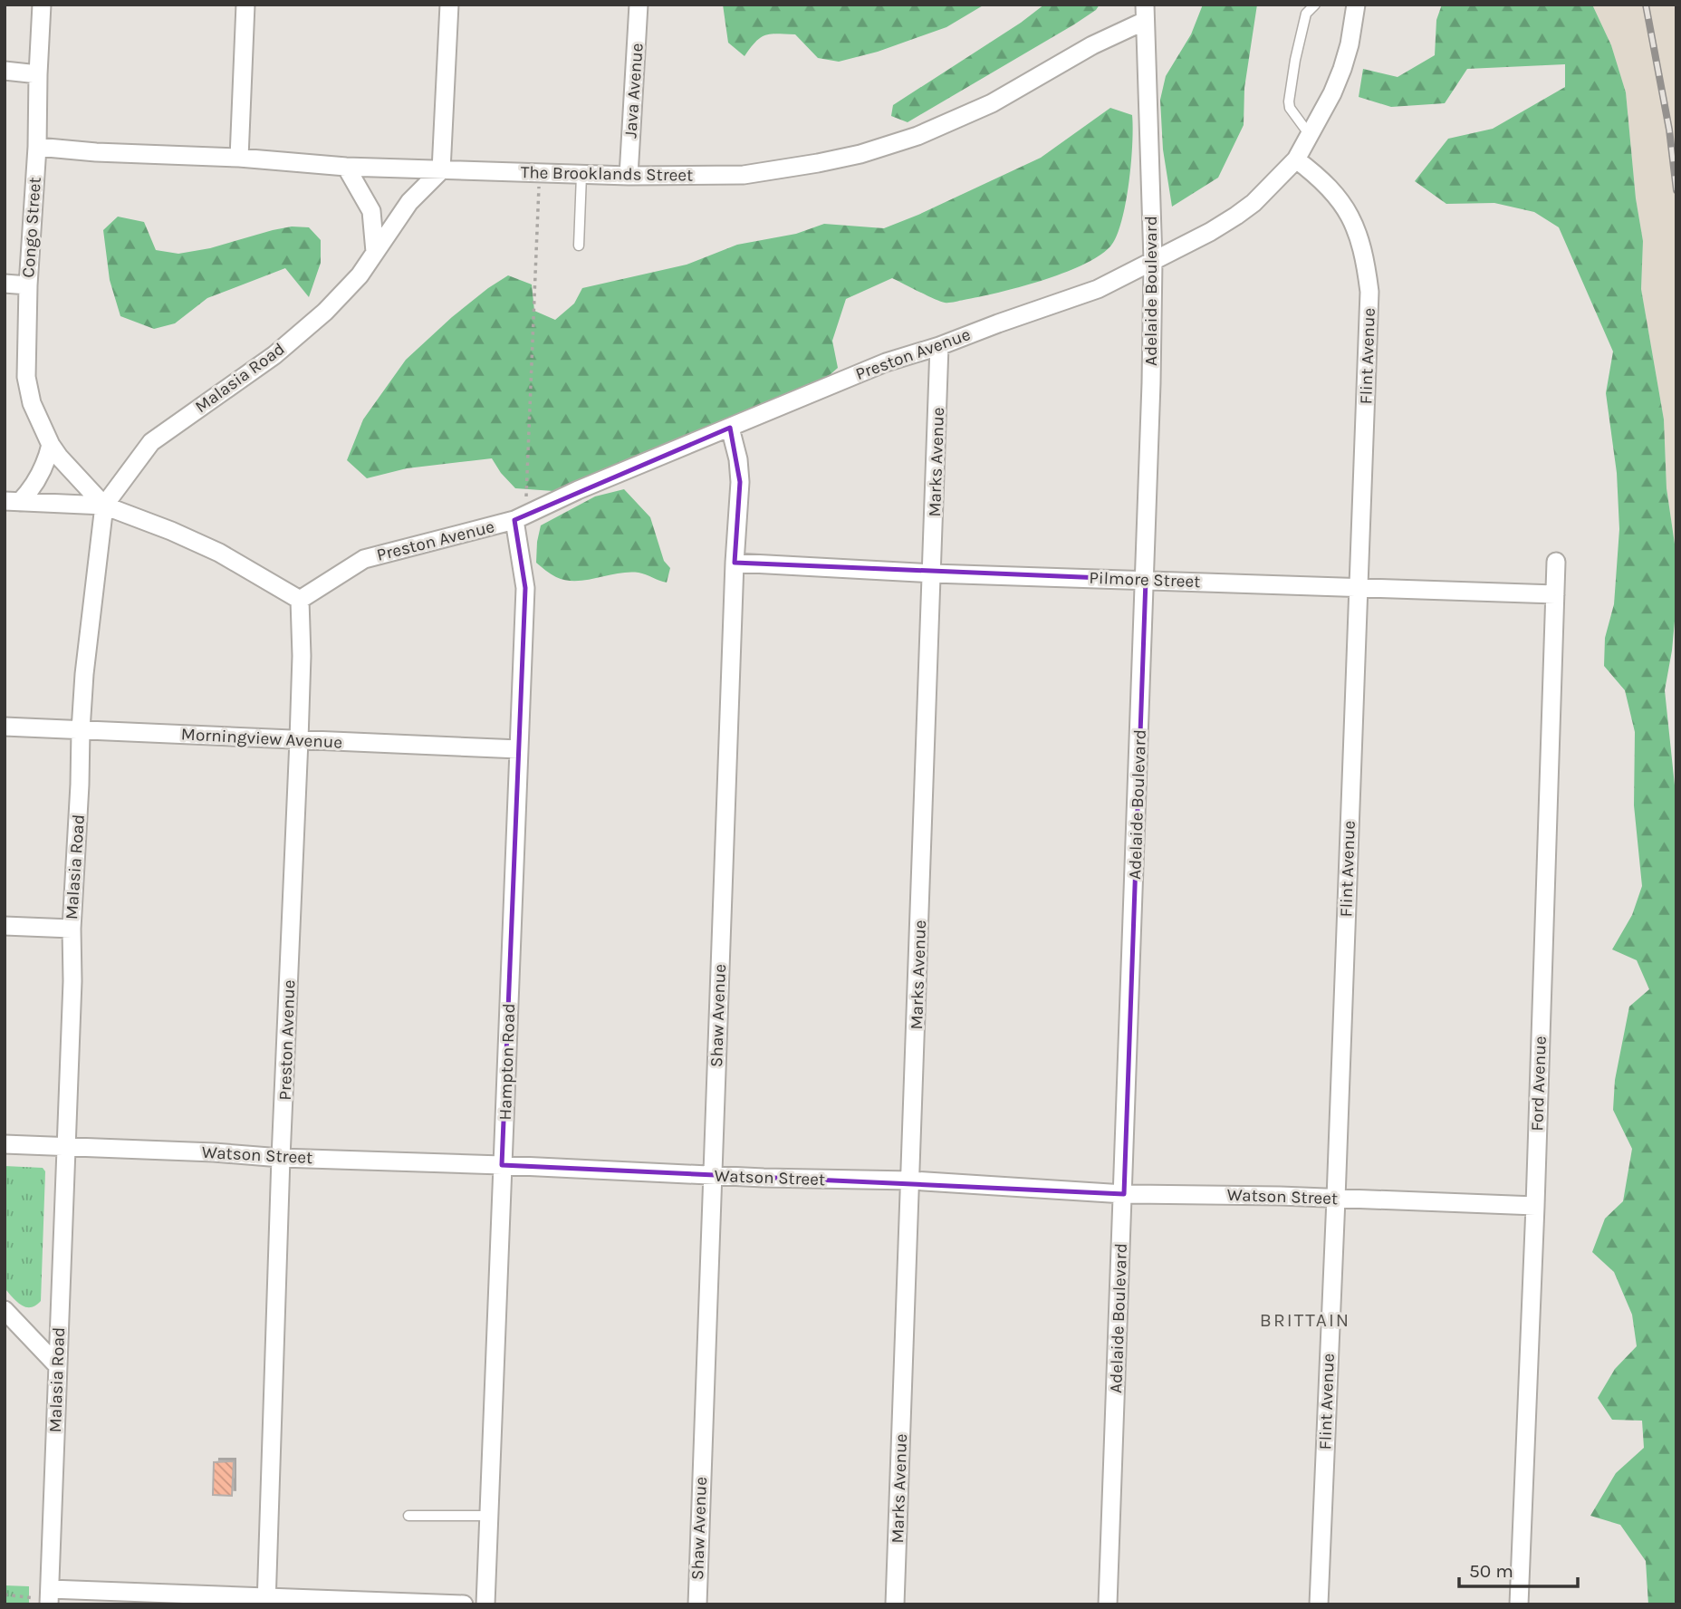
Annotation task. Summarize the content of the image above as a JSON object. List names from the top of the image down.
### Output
{
  "streets": {
    "street": [
      "Java Avenue",
      "The Brooklands Street",
      "Congo Street",
      "Adelaide Boulevard",
      "Preston Avenue",
      "Flint Avenue",
      "Malasia Road",
      "Marks Avenue",
      "Pilmore Street",
      "Morningview Avenue",
      "Shaw Avenue",
      "Hampton Road",
      "Ford Avenue",
      "Watson Street"
    ]
  },
  "crossings": [
    ["Java Avenue", "The Brooklands Street"],
    ["The Brooklands Street", "Congo Street"],
    ["The Brooklands Street", "Adelaide Boulevard"],
    ["The Brooklands Street", "Malasia Road"],
    ["Congo Street", "Preston Avenue"],
    ["Congo Street", "Malasia Road"],
    ["Adelaide Boulevard", "Preston Avenue"],
    ["Adelaide Boulevard", "Pilmore Street"],
    ["Adelaide Boulevard", "Watson Street"],
    ["Preston Avenue", "Flint Avenue"],
    ["Preston Avenue", "Marks Avenue"],
    ["Preston Avenue", "Morningview Avenue"],
    ["Preston Avenue", "Shaw Avenue"],
    ["Preston Avenue", "Hampton Road"],
    ["Preston Avenue", "Watson Street"],
    ["Flint Avenue", "Pilmore Street"],
    ["Flint Avenue", "Watson Street"],
    ["Malasia Road", "Morningview Avenue"],
    ["Malasia Road", "Watson Street"],
    ["Marks Avenue", "Pilmore Street"],
    ["Marks Avenue", "Watson Street"],
    ["Pilmore Street", "Shaw Avenue"],
    ["Pilmore Street", "Ford Avenue"],
    ["Morningview Avenue", "Hampton Road"],
    ["Shaw Avenue", "Watson Street"],
    ["Hampton Road", "Watson Street"],
    ["Ford Avenue", "Watson Street"]
  ],
  "districts": ["BRITTAIN"],
  "scale_bar": "50 m"
}
